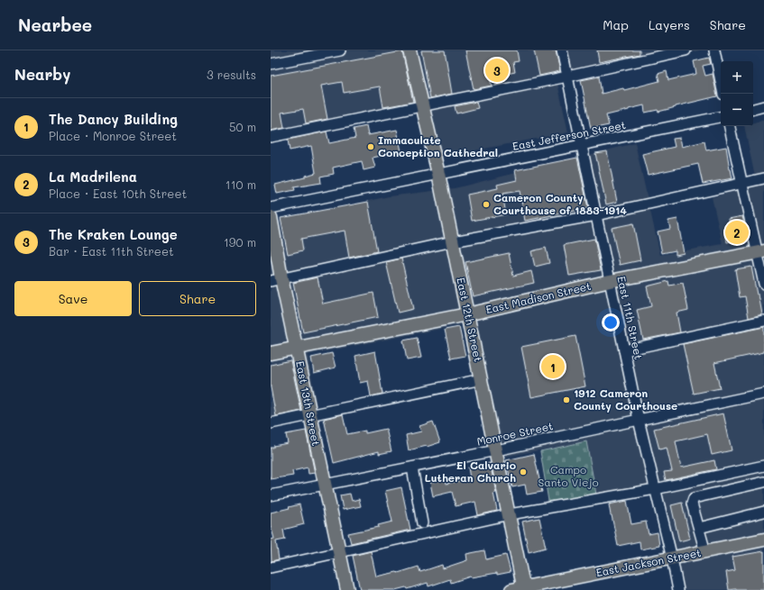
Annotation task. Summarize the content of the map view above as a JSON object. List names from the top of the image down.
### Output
{
  "streets": {
    "main road": [
      "East Madison Street",
      "East 12th Street",
      "East 13th Street",
      "East Jackson Street"
    ],
    "street": ["East Jefferson Street", "East 11th Street", "Monroe Street"]
  },
  "crossings": [
    ["East Jefferson Street", "East 11th Street"],
    ["East Jefferson Street", "East 12th Street"],
    ["East Madison Street", "East 11th Street"],
    ["East Madison Street", "East 12th Street"],
    ["East Madison Street", "East 13th Street"],
    ["East 11th Street", "Monroe Street"],
    ["East 11th Street", "East Jackson Street"],
    ["East 12th Street", "Monroe Street"],
    ["East 12th Street", "East Jackson Street"],
    ["East 13th Street", "Monroe Street"]
  ],
  "parks": ["Campo Santo Viejo"],
  "places": [
    "Immaculate Conception Cathedral",
    "Cameron County Courthouse of 1883-1914",
    "1912 Cameron County Courthouse",
    "El Calvario Lutheran Church"
  ],
  "page": {
    "header": "Nearbee",
    "nav": ["Map", "Layers", "Share"],
    "heading": ["Nearby", "3 results"],
    "pins": ["3", "2", "1"],
    "map_buttons": ["+", "−"],
    "list": [
      {
        "mark": "1",
        "name": "The Dancy Building",
        "note": "Place · Monroe Street",
        "value": "50 m"
      },
      {
        "mark": "2",
        "name": "La Madrilena",
        "note": "Place · East 10th Street",
        "value": "110 m"
      },
      {
        "mark": "3",
        "name": "The Kraken Lounge",
        "note": "Bar · East 11th Street",
        "value": "190 m"
      }
    ],
    "buttons": ["Save", "Share"]
  }
}
